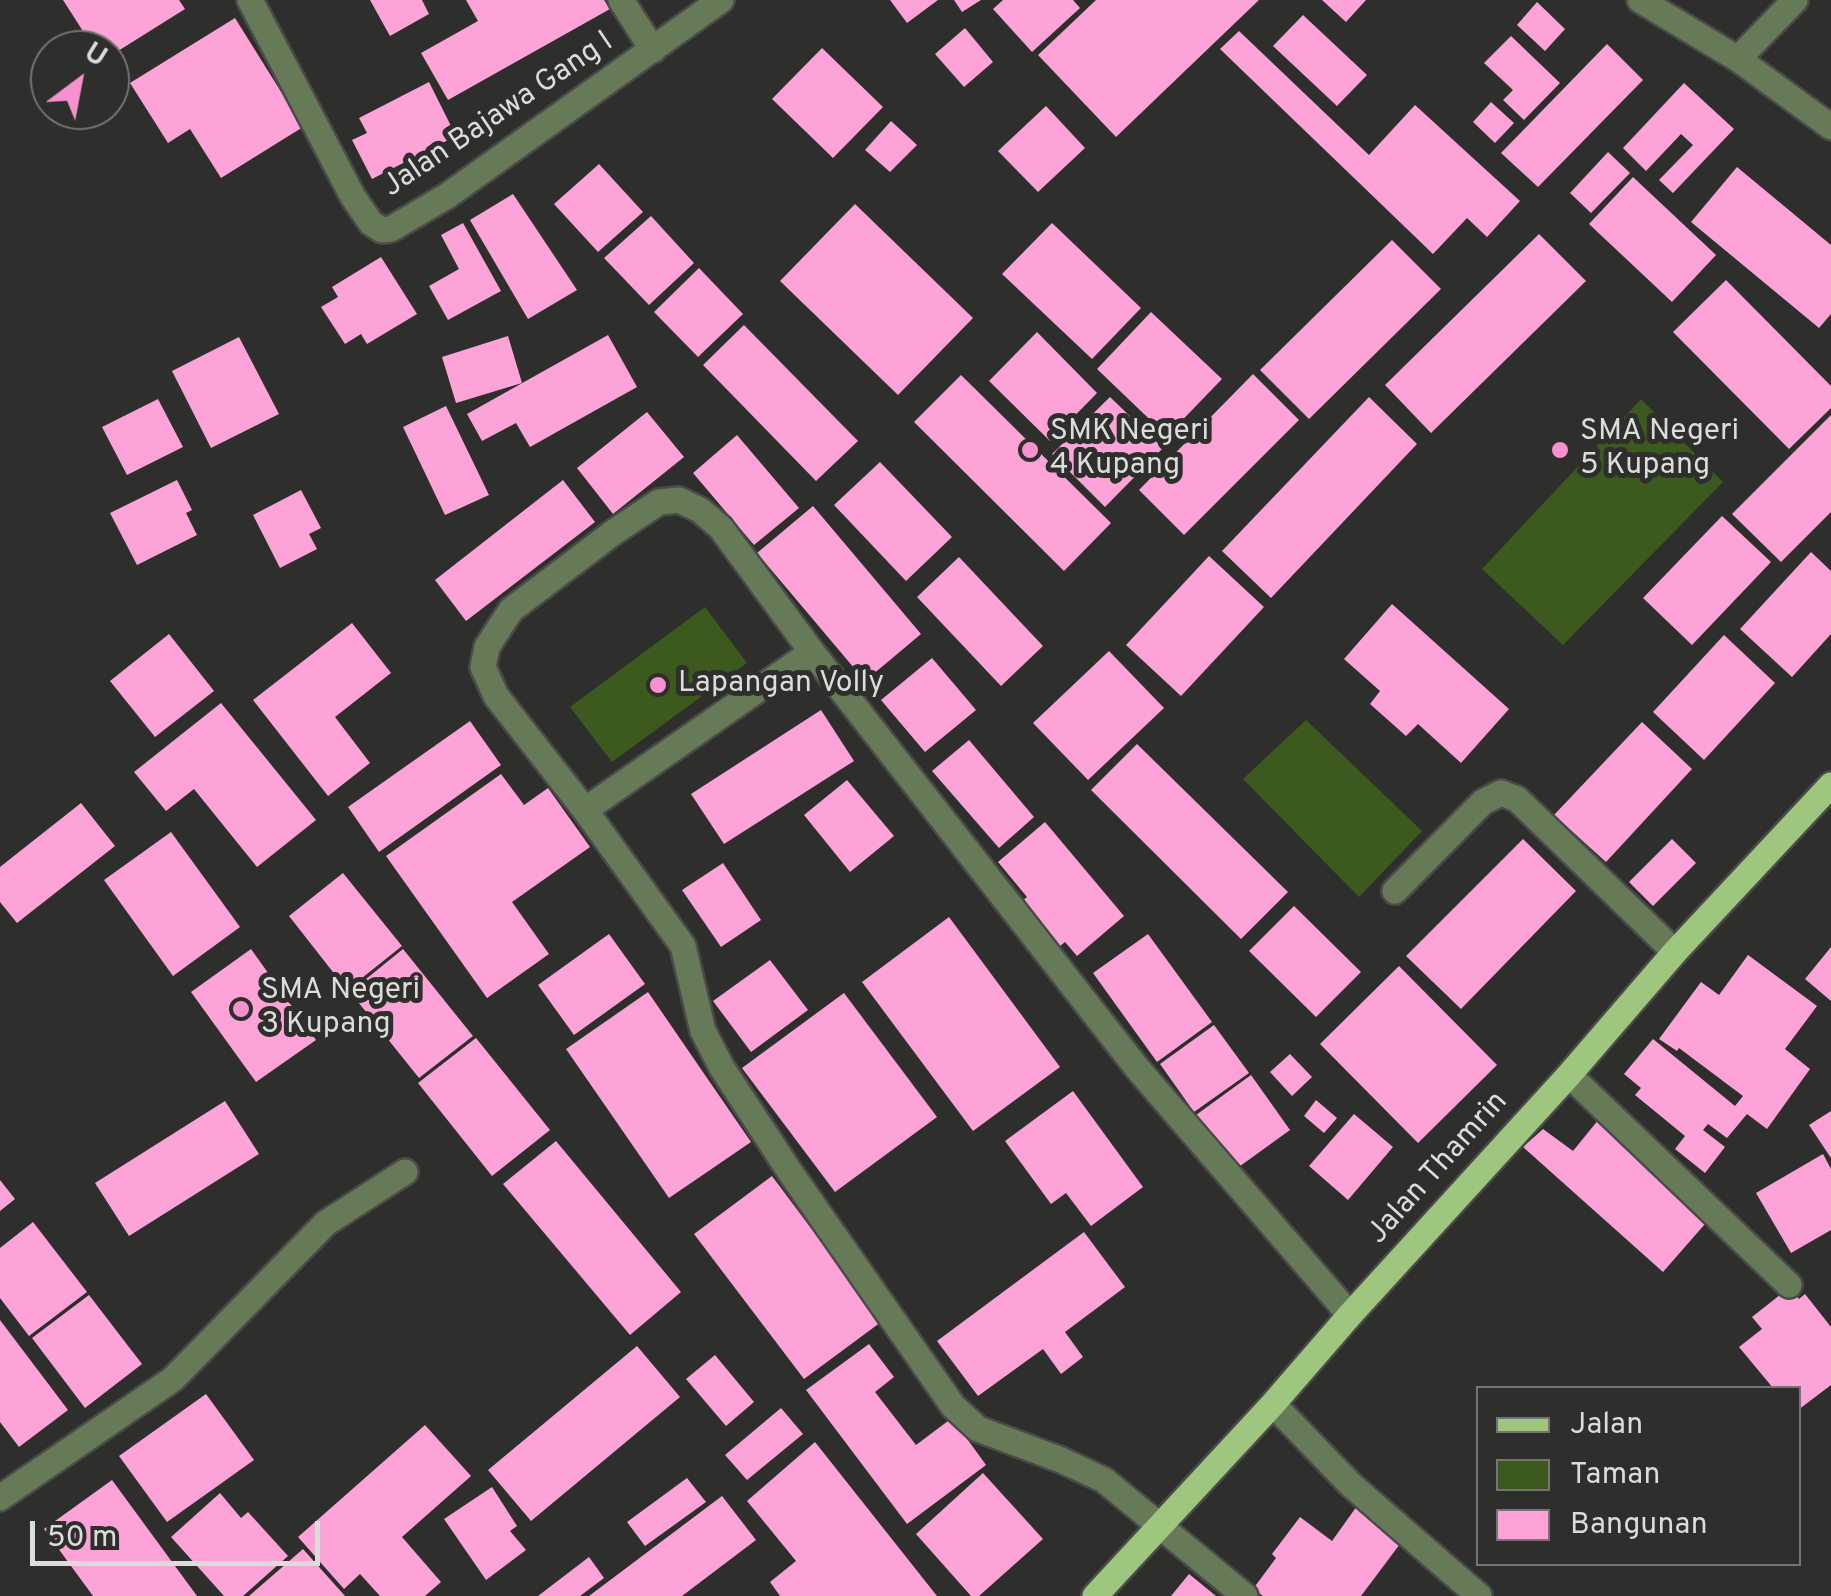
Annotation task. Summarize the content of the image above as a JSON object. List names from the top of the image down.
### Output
{
  "streets": {
    "main road": ["Jalan Thamrin"],
    "street": ["Jalan Bajawa Gang I"]
  },
  "places": [
    "SMK Negeri 4 Kupang",
    "SMA Negeri 5 Kupang",
    "Lapangan Volly",
    "SMA Negeri 3 Kupang"
  ],
  "legend": ["Jalan", "Taman", "Bangunan"],
  "scale_bar": "50 m",
  "north": "top right"
}
